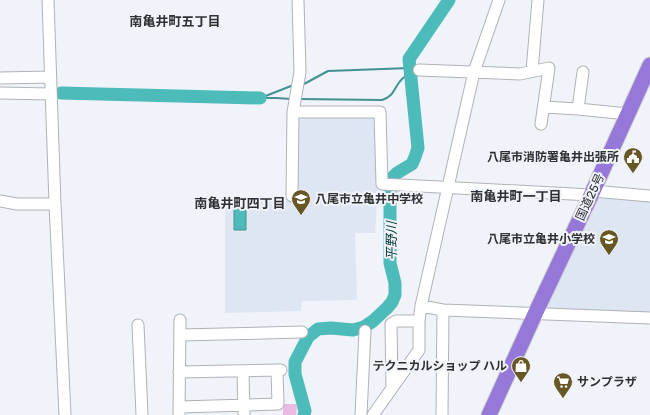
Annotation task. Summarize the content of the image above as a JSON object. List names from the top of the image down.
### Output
{
  "streets": {
    "highway": ["国道25号"]
  },
  "districts": ["南亀井町五丁目", "南亀井町一丁目", "南亀井町四丁目"],
  "water": ["平野川"],
  "places": {
    "public building": ["八尾市消防署亀井出張所"],
    "school or university": ["八尾市立亀井中学校", "八尾市立亀井小学校"],
    "shop": ["テクニカルショップ ハル"],
    "supermarket": ["サンプラザ"]
  }
}
